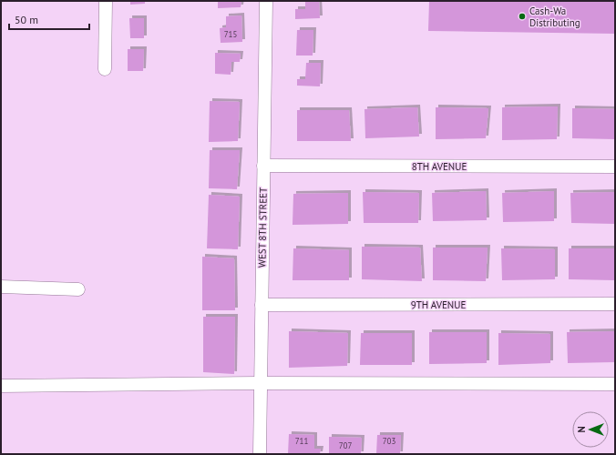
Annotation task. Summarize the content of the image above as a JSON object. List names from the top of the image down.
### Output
{
  "streets": {
    "street": ["8TH AVENUE", "WEST 8TH STREET", "9TH AVENUE"]
  },
  "crossings": [
    ["8TH AVENUE", "WEST 8TH STREET"],
    ["WEST 8TH STREET", "9TH AVENUE"]
  ],
  "places": ["Cash-Wa Distributing"],
  "house_numbers": [
    "715",
    "711",
    "703",
    "707"
  ],
  "scale_bar": "50 m",
  "north": "left"
}
